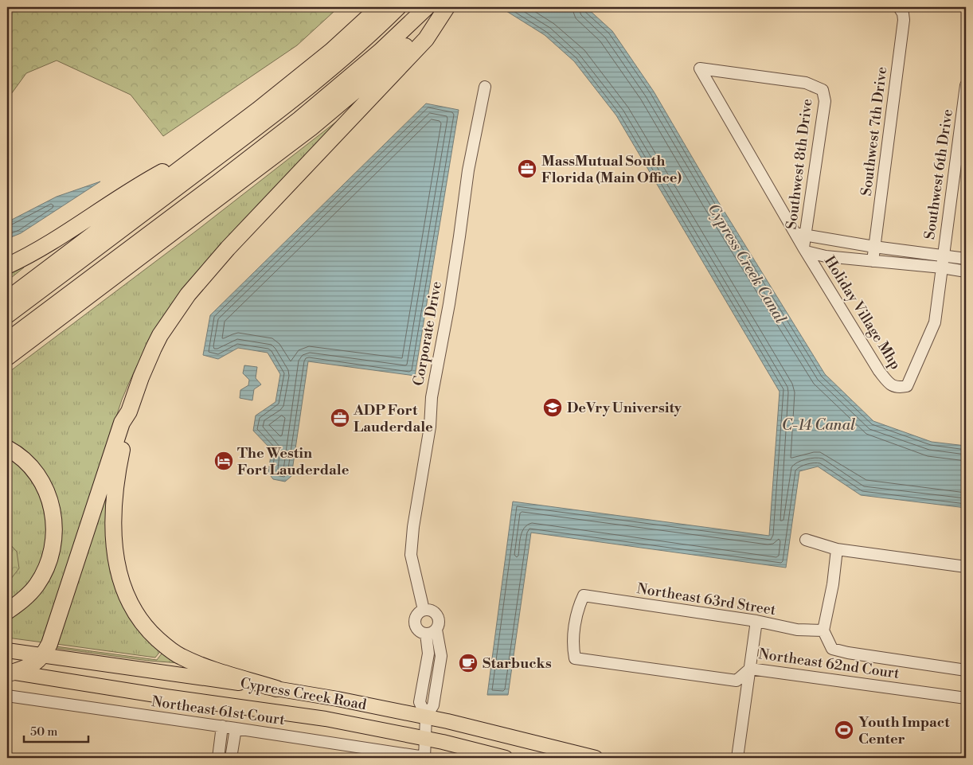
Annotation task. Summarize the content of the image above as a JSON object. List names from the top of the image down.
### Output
{
  "streets": {
    "main road": ["Cypress Creek Road"],
    "street": [
      "Southwest 7th Drive",
      "Southwest 8th Drive",
      "Southwest 6th Drive",
      "Holiday Village Mhp",
      "Corporate Drive",
      "Northeast 63rd Street",
      "Northeast 62nd Court",
      "Northeast 61st Court"
    ]
  },
  "crossings": [
    ["Southwest 7th Drive", "Holiday Village Mhp"],
    ["Southwest 8th Drive", "Holiday Village Mhp"],
    ["Southwest 6th Drive", "Holiday Village Mhp"],
    ["Northeast 63rd Street", "Northeast 62nd Court"]
  ],
  "water": ["Cypress Creek Canal", "C-14 Canal"],
  "places": {
    "office": ["MassMutual South Florida (Main Office)", "ADP Fort Lauderdale"],
    "school or university": ["DeVry University"],
    "hotel": ["The Westin Fort Lauderdale"],
    "cafe": ["Starbucks"],
    "sports": ["Youth Impact Center"]
  },
  "scale_bar": "50 m"
}
